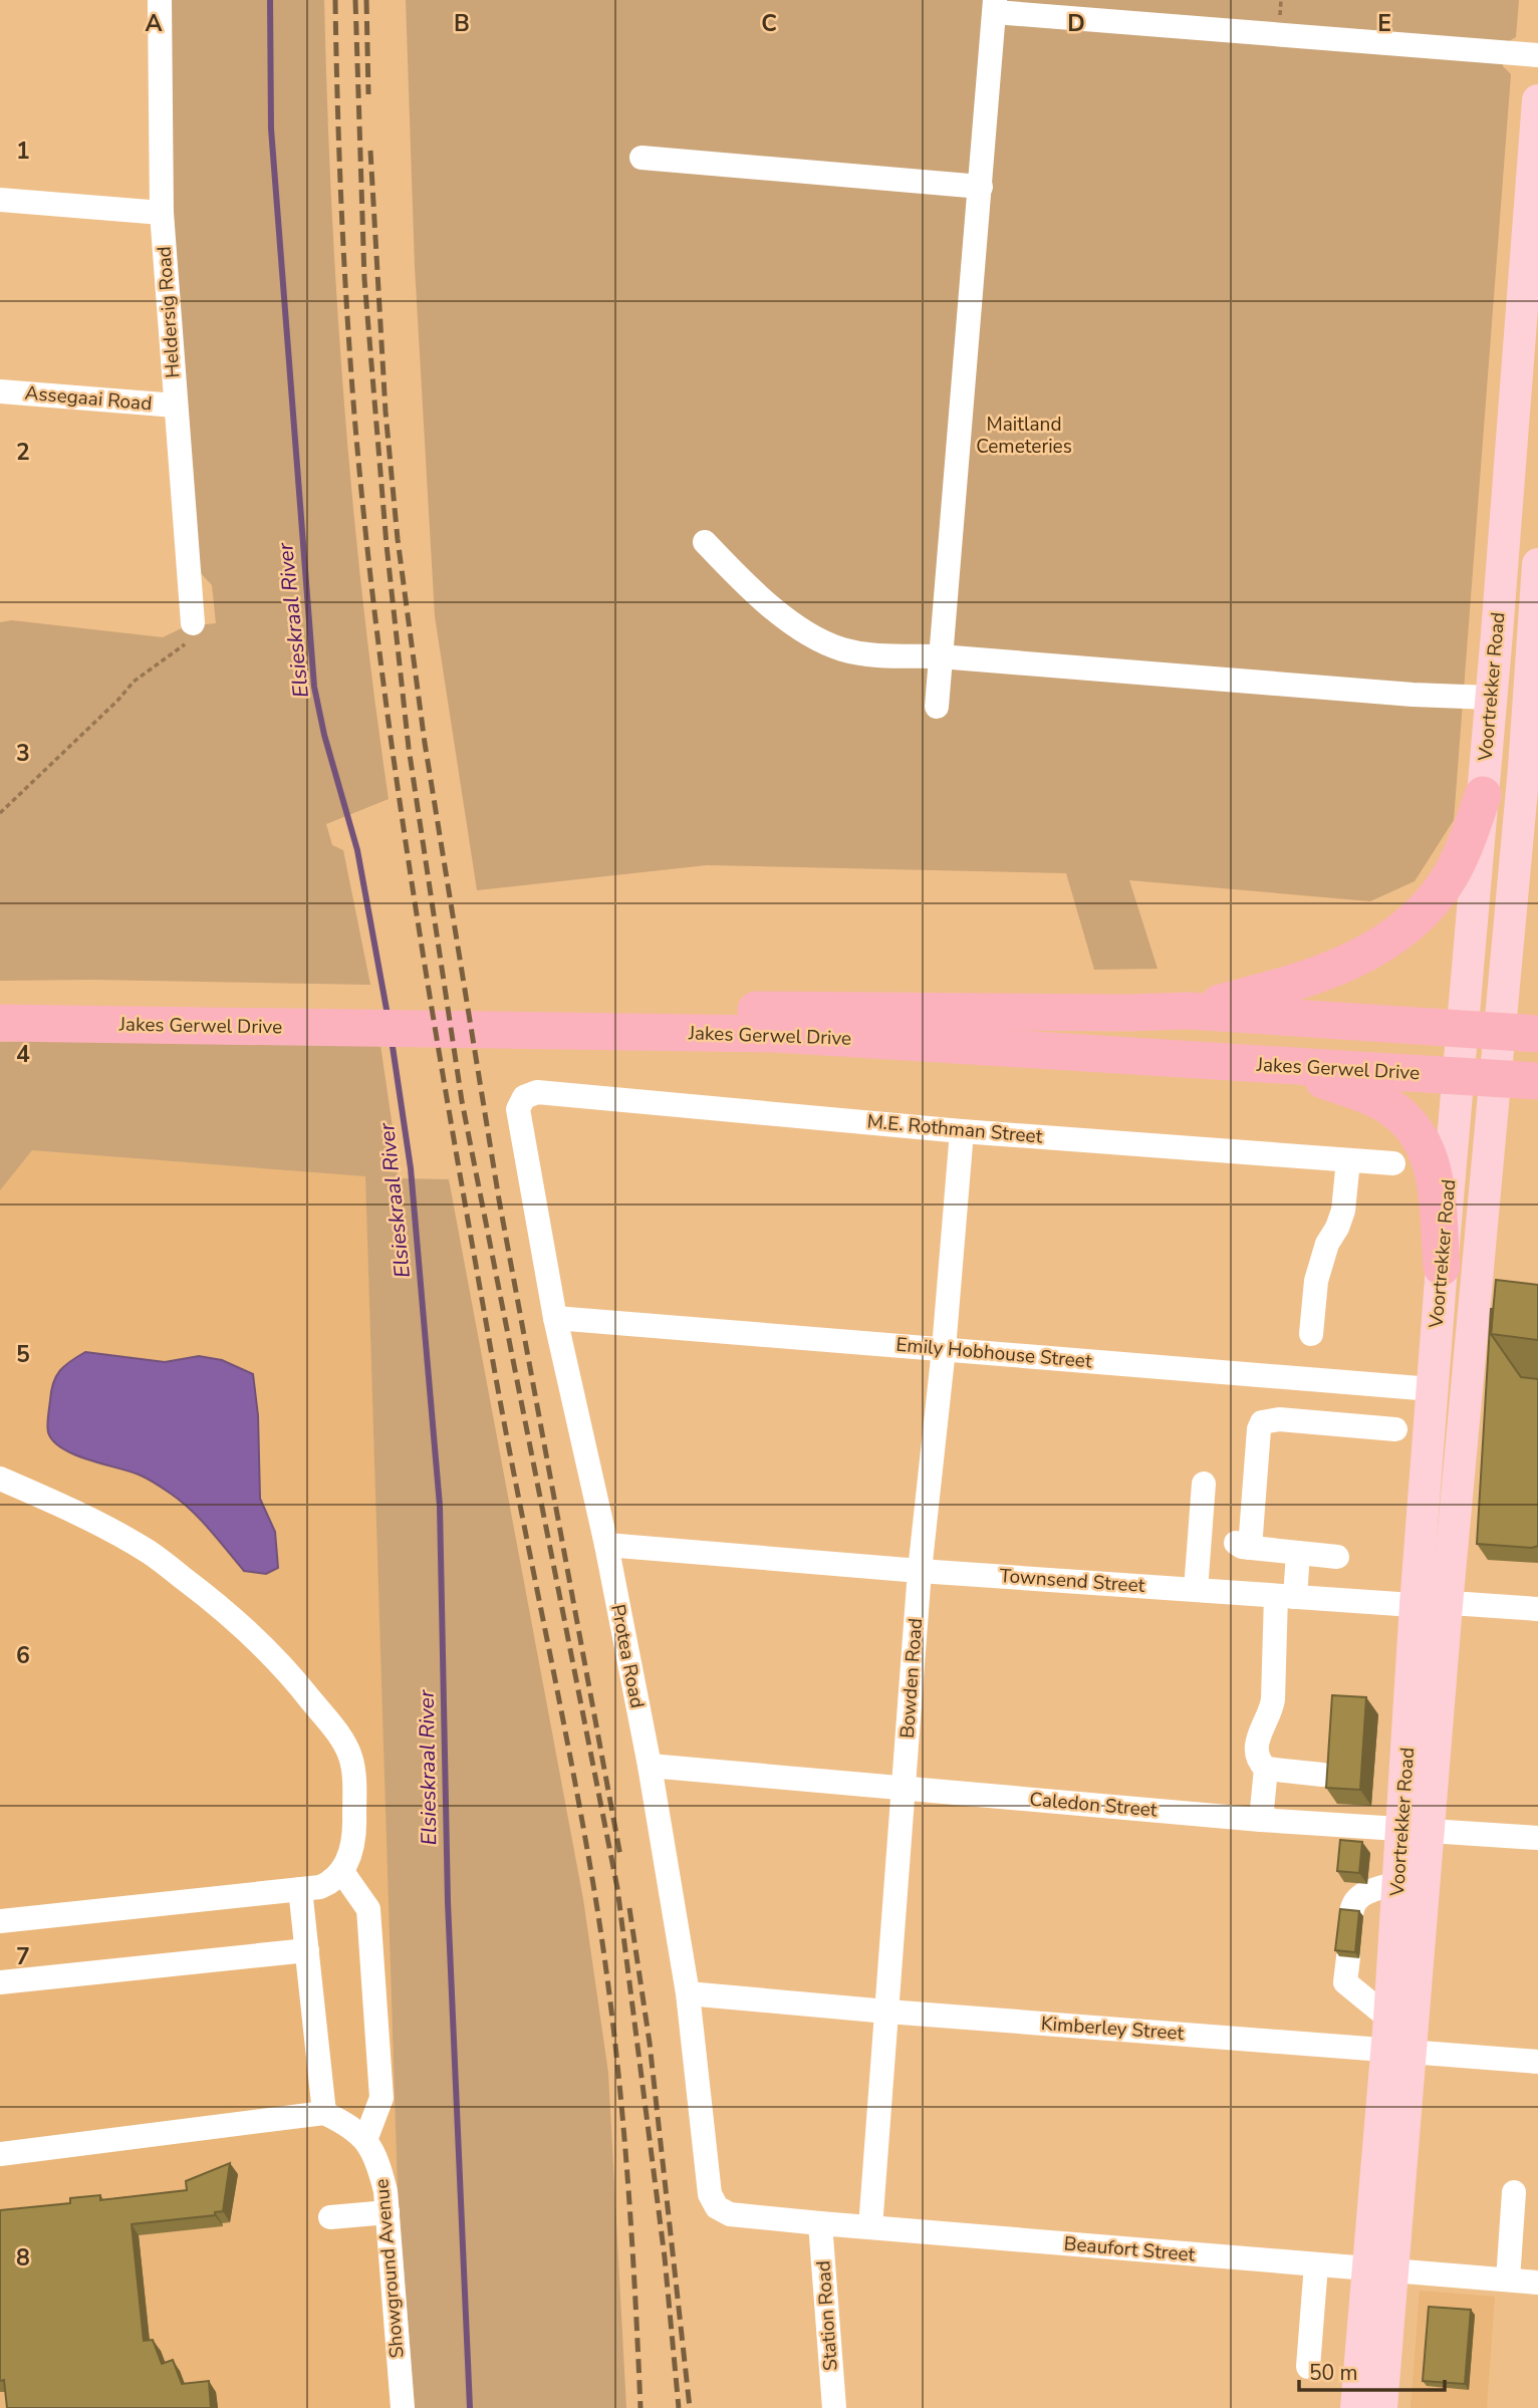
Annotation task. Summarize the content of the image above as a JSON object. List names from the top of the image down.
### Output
{
  "streets": {
    "highway": ["Jakes Gerwel Drive"],
    "main road": ["Voortrekker Road"],
    "street": [
      "Heldersig Road",
      "Assegaai Road",
      "M.E. Rothman Street",
      "Emily Hobhouse Street",
      "Townsend Street",
      "Protea Road",
      "Bowden Road",
      "Caledon Street",
      "Kimberley Street",
      "Beaufort Street",
      "Showground Avenue",
      "Station Road"
    ]
  },
  "crossings": [
    ["Heldersig Road", "Assegaai Road"],
    ["Voortrekker Road", "Jakes Gerwel Drive"],
    ["Voortrekker Road", "Emily Hobhouse Street"],
    ["Voortrekker Road", "Townsend Street"],
    ["Voortrekker Road", "Caledon Street"],
    ["Voortrekker Road", "Kimberley Street"],
    ["Voortrekker Road", "Beaufort Street"],
    ["M.E. Rothman Street", "Protea Road"],
    ["M.E. Rothman Street", "Bowden Road"],
    ["Emily Hobhouse Street", "Protea Road"],
    ["Emily Hobhouse Street", "Bowden Road"],
    ["Townsend Street", "Protea Road"],
    ["Townsend Street", "Bowden Road"],
    ["Protea Road", "Caledon Street"],
    ["Protea Road", "Kimberley Street"],
    ["Protea Road", "Beaufort Street"],
    ["Bowden Road", "Caledon Street"],
    ["Bowden Road", "Kimberley Street"],
    ["Bowden Road", "Beaufort Street"],
    ["Beaufort Street", "Station Road"]
  ],
  "water": ["Elsieskraal River"],
  "parks": ["Maitland Cemeteries"],
  "scale_bar": "50 m",
  "grid": {
    "columns": [
      "A",
      "B",
      "C",
      "D",
      "E"
    ],
    "rows": [
      "1",
      "2",
      "3",
      "4",
      "5",
      "6",
      "7",
      "8"
    ]
  }
}
